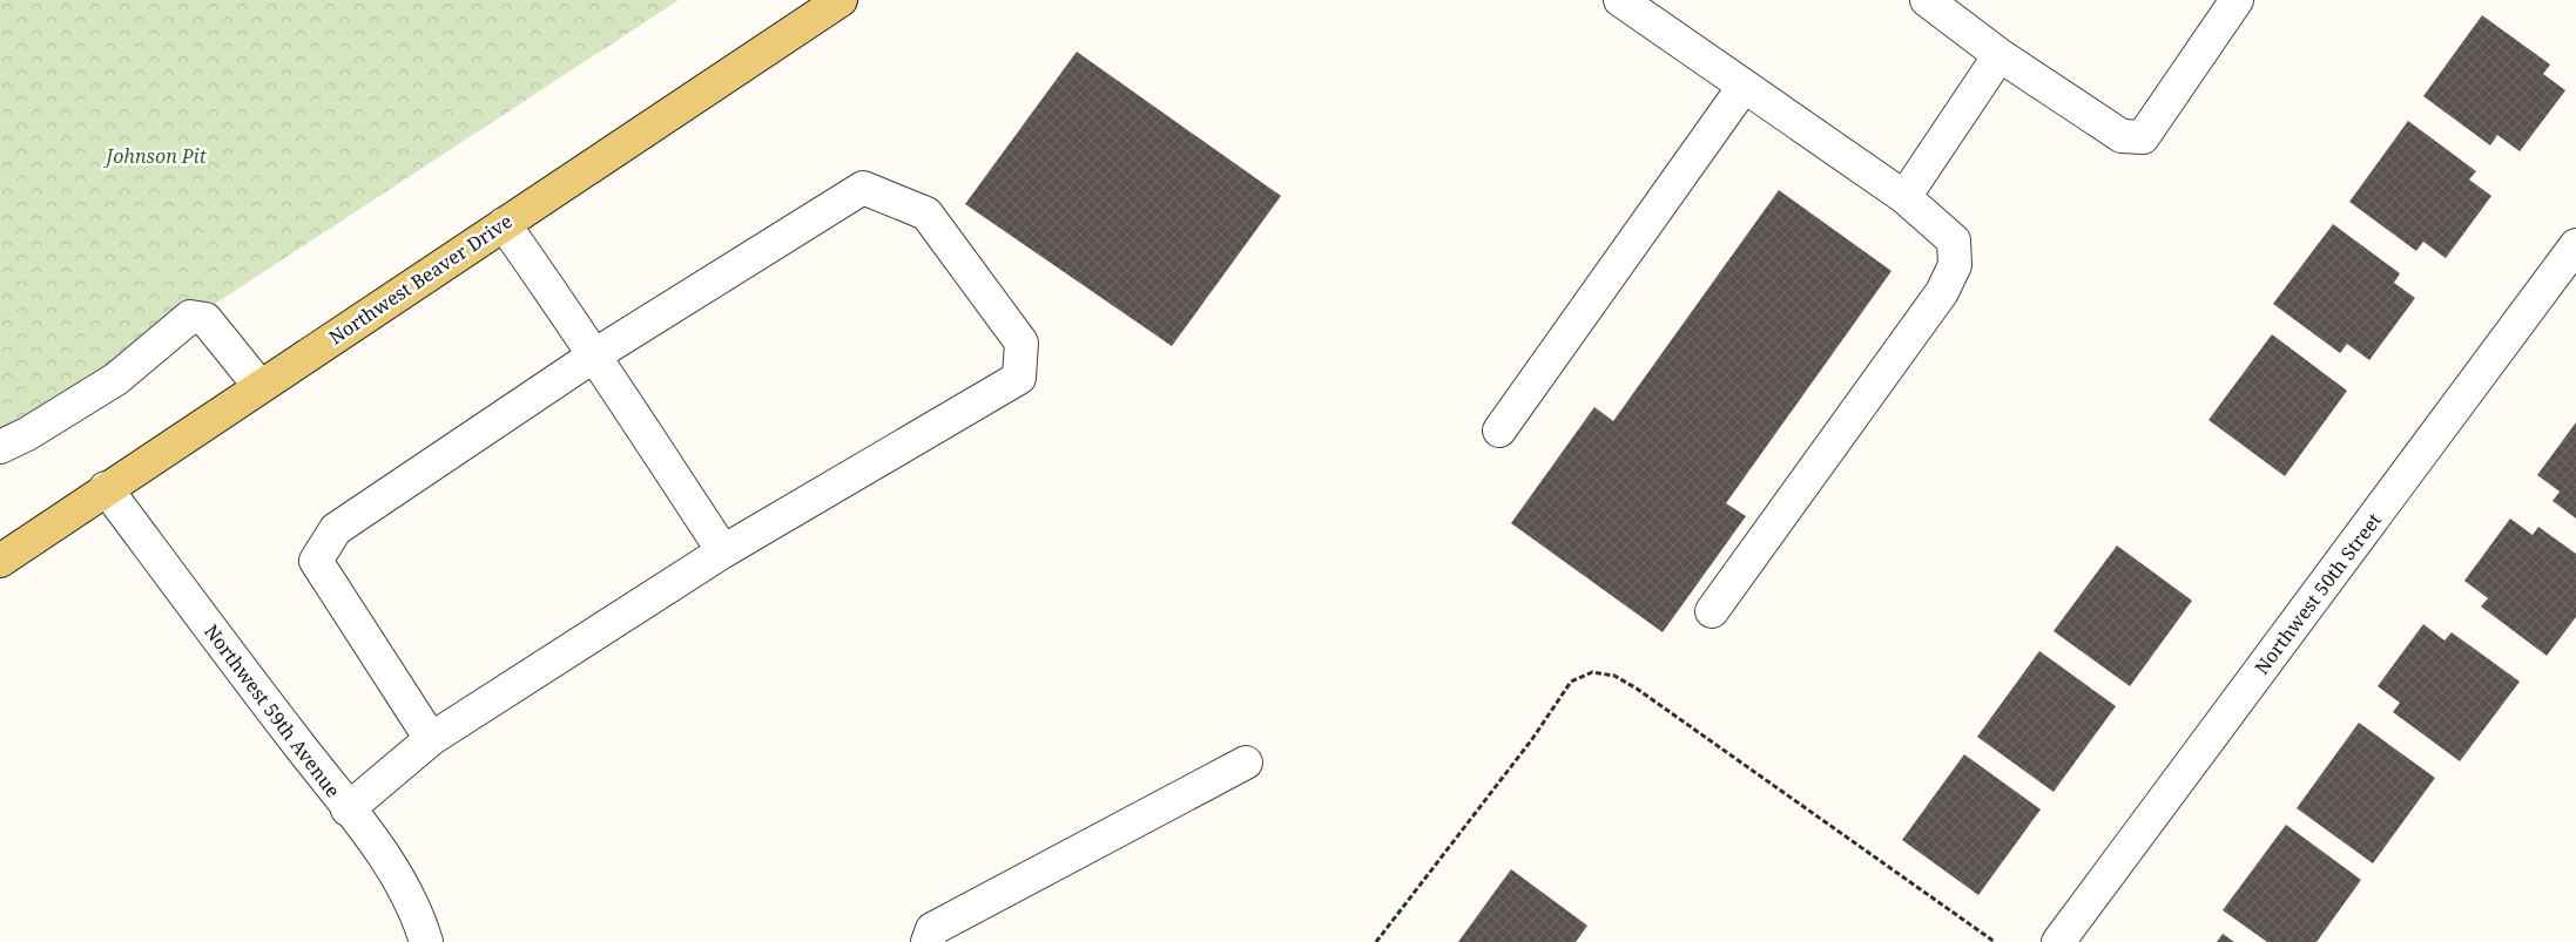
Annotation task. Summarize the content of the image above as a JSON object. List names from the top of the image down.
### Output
{
  "streets": {
    "main road": ["Northwest Beaver Drive"],
    "street": ["Northwest 50th Street", "Northwest 59th Avenue"]
  },
  "crossings": [
    ["Northwest Beaver Drive", "Northwest 59th Avenue"]
  ],
  "parks": ["Johnson Pit"]
}
